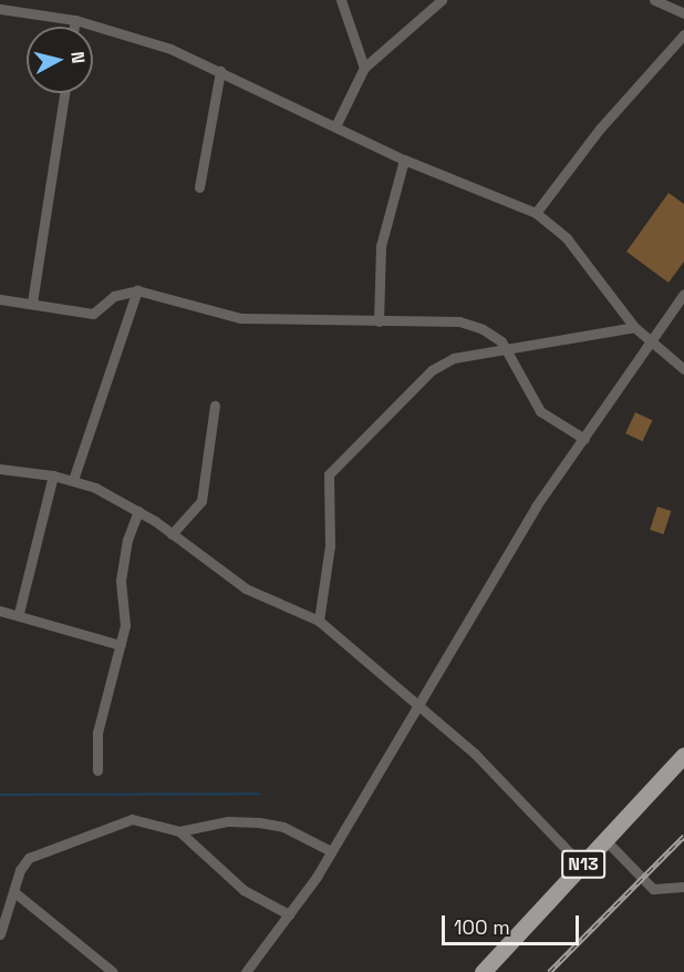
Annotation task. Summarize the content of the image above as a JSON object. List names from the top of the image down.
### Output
{
  "streets": {
    "main road": ["N13"]
  },
  "scale_bar": "100 m",
  "north": "right"
}
